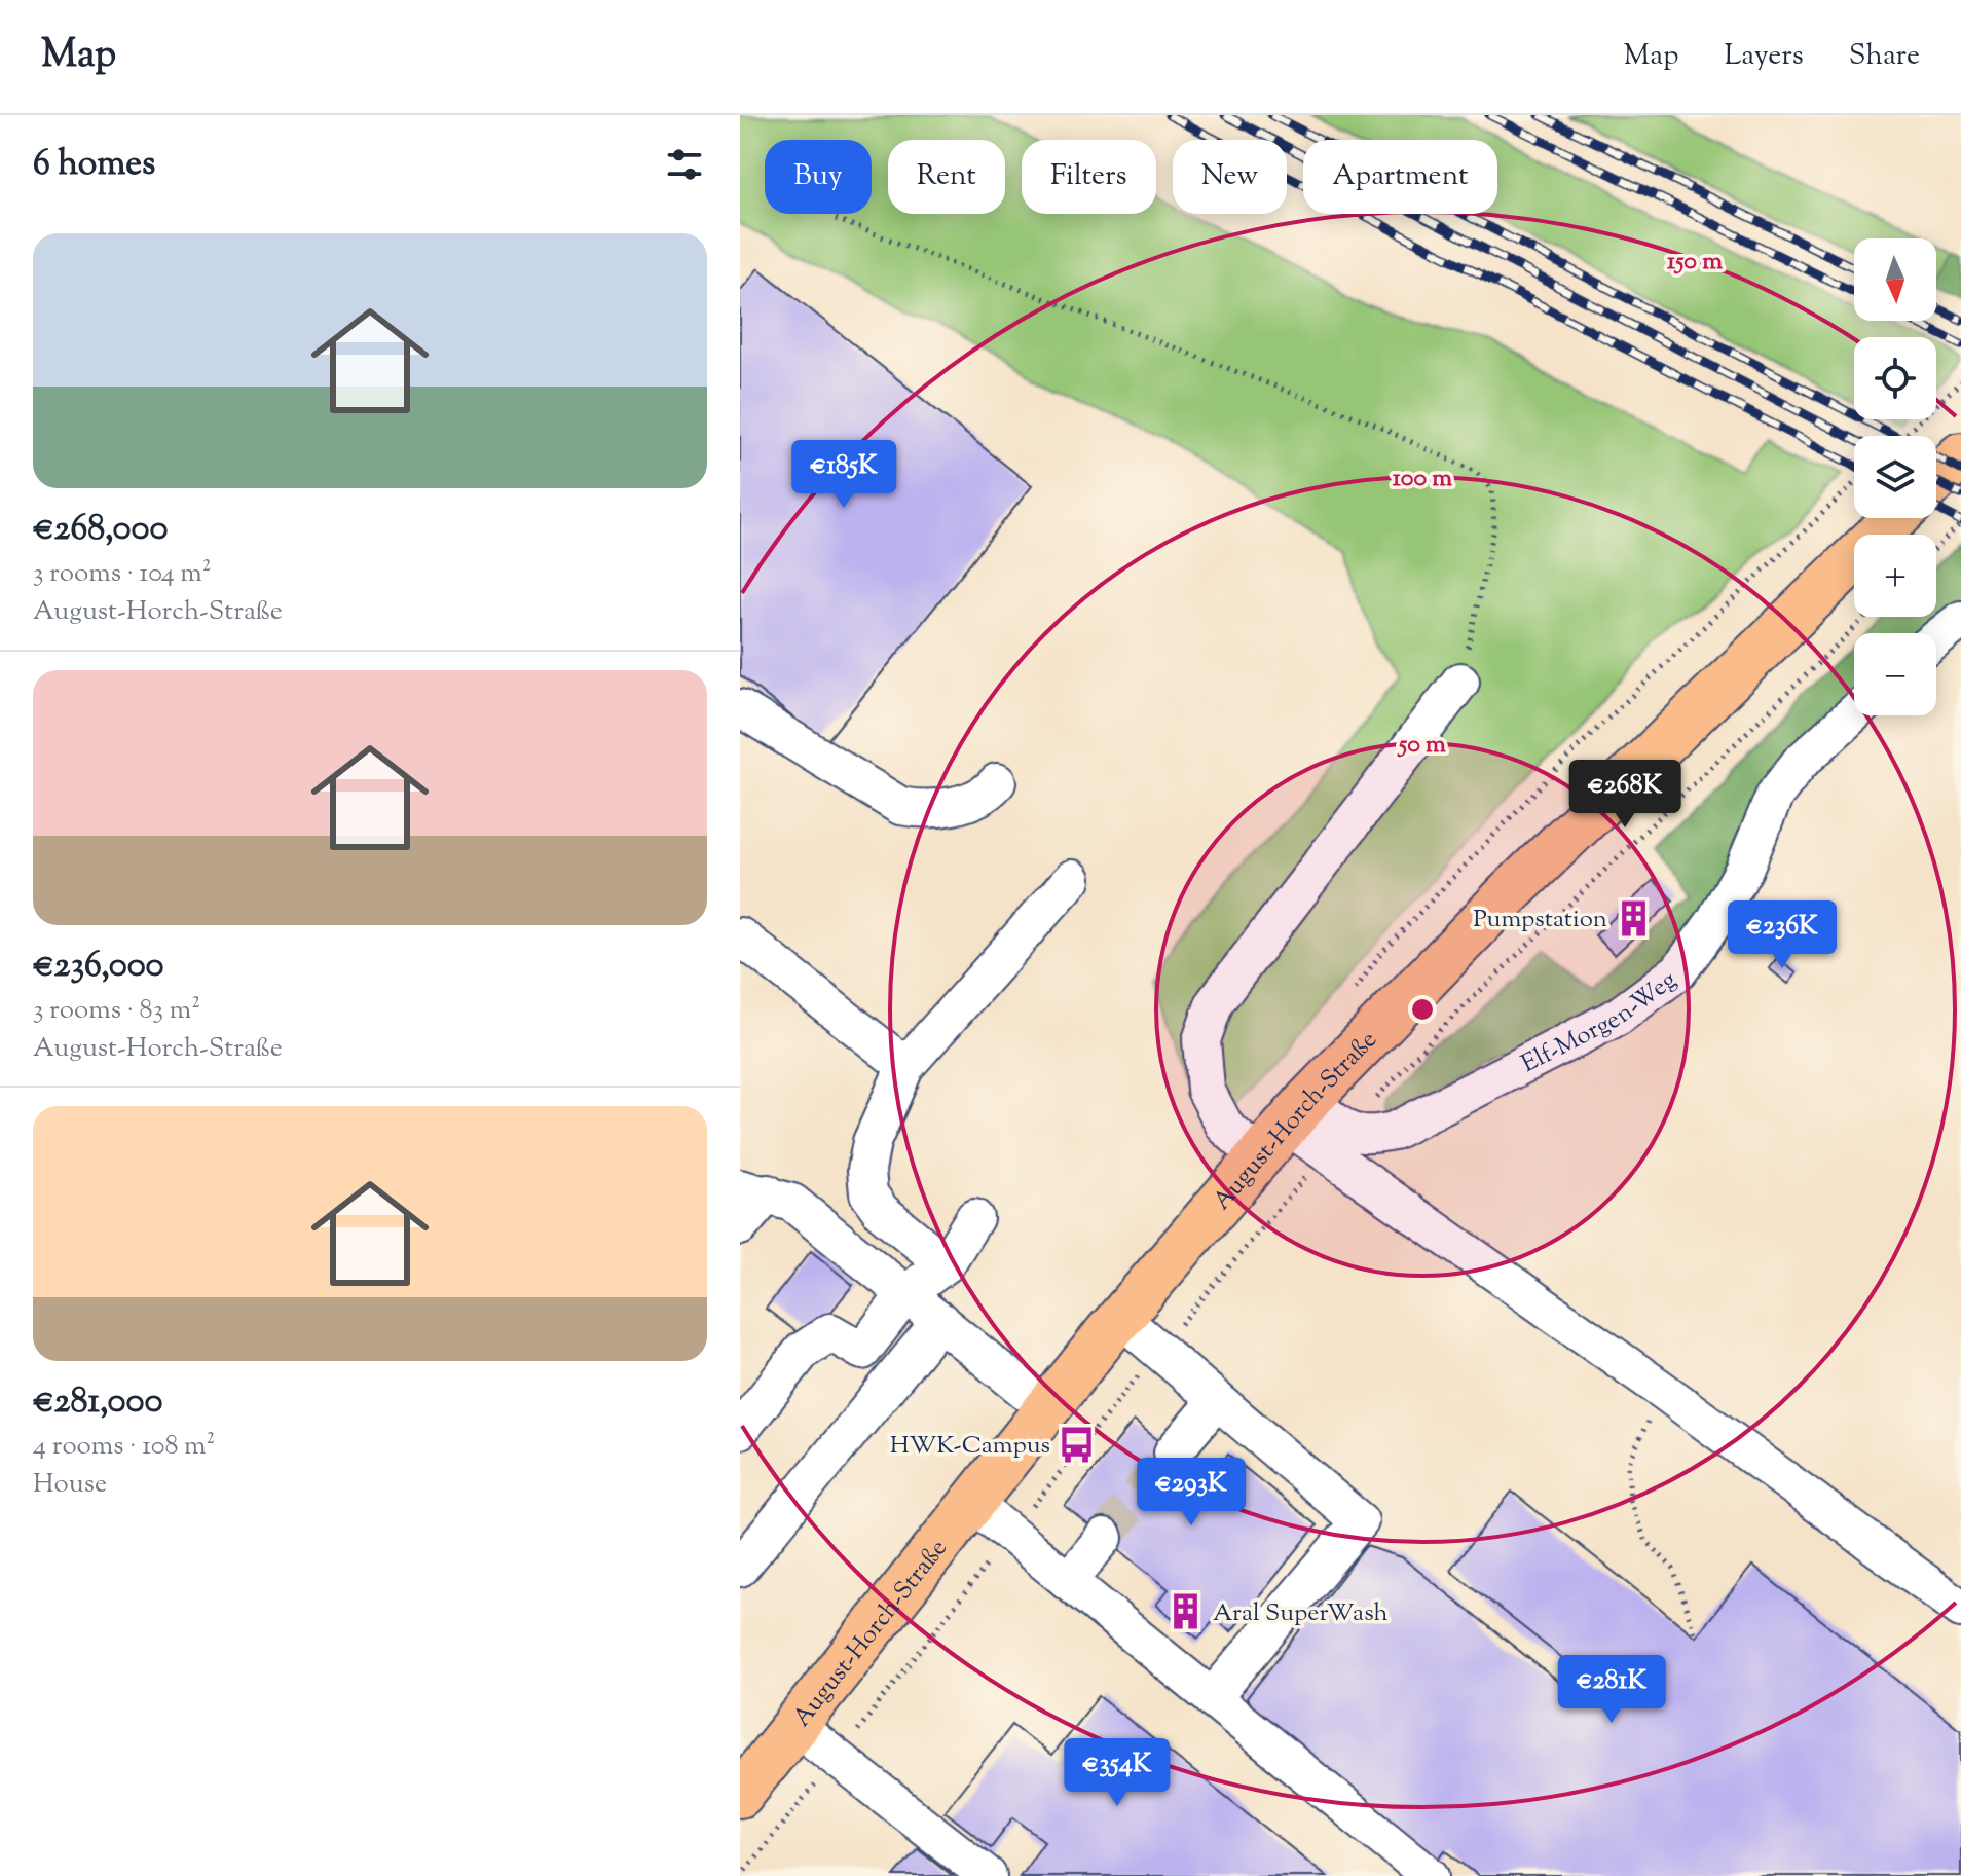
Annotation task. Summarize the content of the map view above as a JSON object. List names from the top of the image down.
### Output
{
  "streets": {
    "main road": ["August-Horch-Straße"],
    "lane": ["Elf-Morgen-Weg"]
  },
  "places": {
    "building": ["Pumpstation", "Aral SuperWash"],
    "bus stop": ["HWK-Campus"]
  },
  "north": "bottom",
  "page": {
    "header": "Map",
    "nav": ["Map", "Layers", "Share"],
    "heading": "6 homes",
    "chip": [
      "Buy",
      "Rent",
      "Filters",
      "New",
      "Apartment"
    ],
    "list": [
      {
        "name": "€268,000",
        "note": "3 rooms · 104 m² · August-Horch-Straße"
      },
      {
        "name": "€236,000",
        "note": "3 rooms · 83 m² · August-Horch-Straße"
      },
      {
        "name": "€281,000",
        "note": "4 rooms · 108 m² · House"
      }
    ],
    "map_buttons": ["+", "−"],
    "price": [
      "€185K",
      "€268K",
      "€236K",
      "€293K",
      "€281K",
      "€354K"
    ]
  },
  "rings": ["150 m", "100 m", "50 m"]
}
